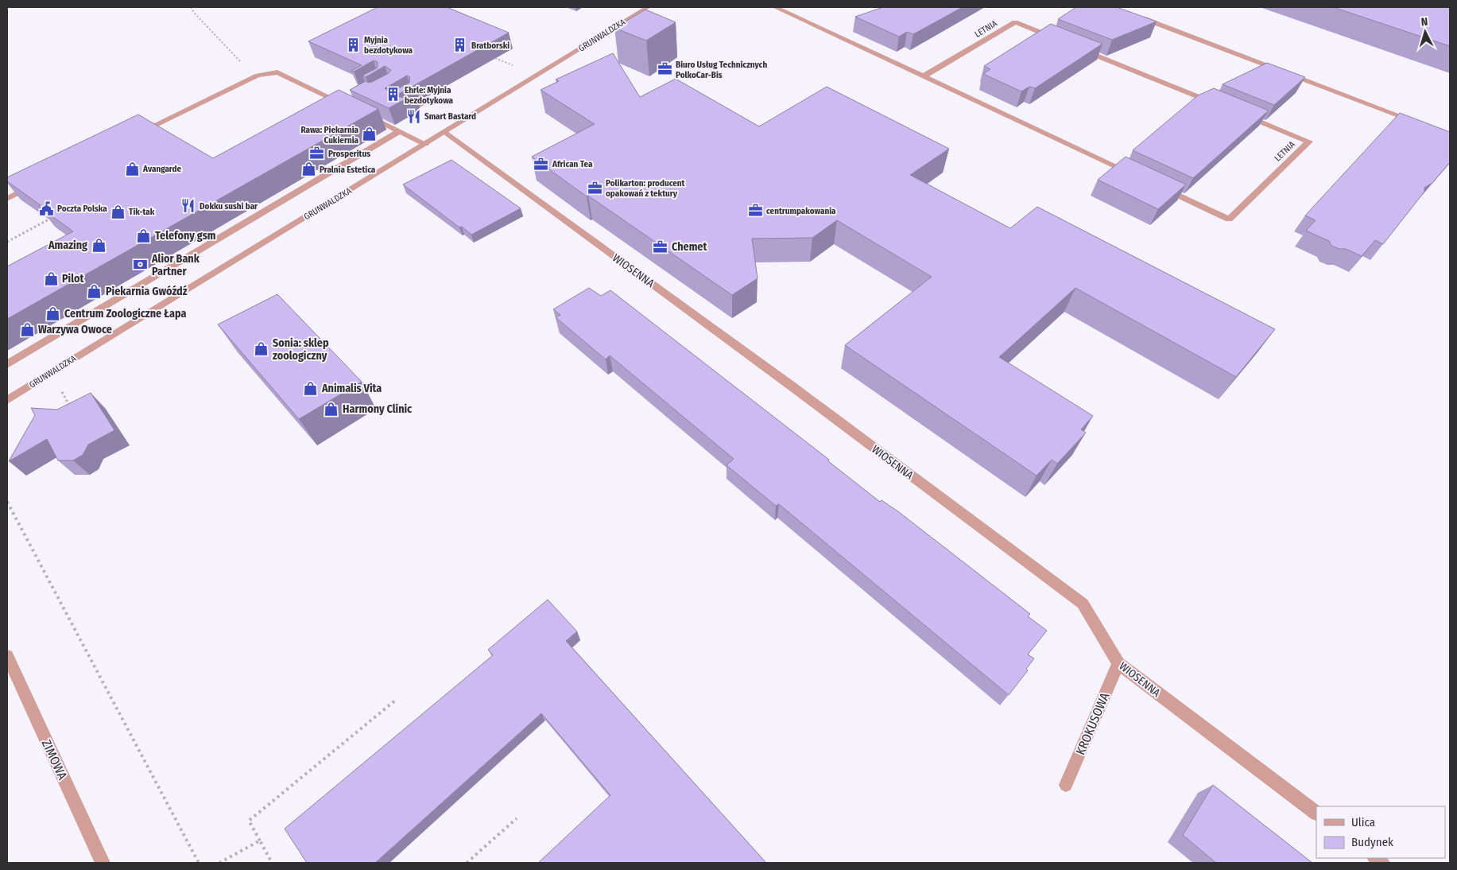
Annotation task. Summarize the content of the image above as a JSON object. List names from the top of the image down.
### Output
{
  "streets": {
    "street": [
      "LETNIA",
      "GRUNWALDZKA",
      "WIOSENNA",
      "KROKUSOWA",
      "ZIMOWA"
    ]
  },
  "crossings": [
    ["GRUNWALDZKA", "WIOSENNA"],
    ["WIOSENNA", "KROKUSOWA"]
  ],
  "places": {
    "building": ["Myjnia bezdotykowa", "Bratborski", "Ehrle: Myjnia bezdotykowa"],
    "office": [
      "Biuro Usług Technicznych PolkoCar-Bis",
      "Prosperitus",
      "African Tea",
      "Polikarton: producent opakowań z tektury",
      "centrumpakowania",
      "Chemet"
    ],
    "restaurant": ["Smart Bastard", "Dokku sushi bar"],
    "shop": [
      "Rawa: Piekarnia Cukiernia",
      "Avangarde",
      "Pralnia Estetica",
      "Tik-tak",
      "Telefony gsm",
      "Amazing",
      "Pilot",
      "Piekarnia Gwóźdź",
      "Centrum Zoologiczne Łapa",
      "Warzywa Owoce",
      "Sonia: sklep zoologiczny",
      "Animalis Vita",
      "Harmony Clinic"
    ],
    "public building": ["Poczta Polska"],
    "bank": ["Alior Bank Partner"]
  },
  "legend": ["Ulica", "Budynek"],
  "north": "top"
}
